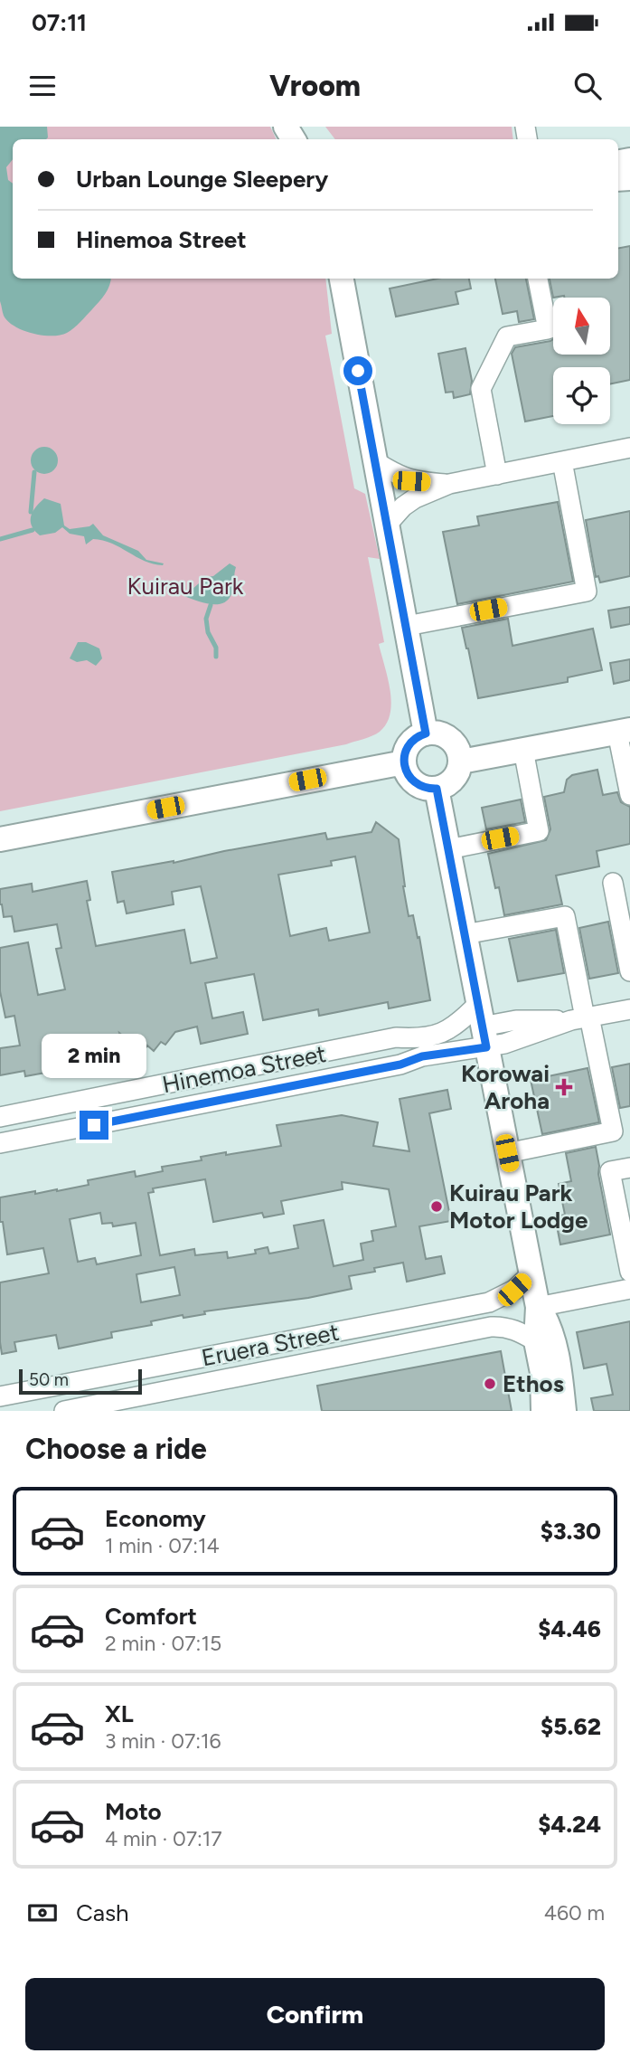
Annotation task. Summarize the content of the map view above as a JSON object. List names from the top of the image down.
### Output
{
  "streets": {
    "street": ["Hinemoa Street", "Eruera Street"]
  },
  "parks": ["Kuirau Park"],
  "places": {
    "health": ["Korowai Aroha"],
    "other": ["Kuirau Park Motor Lodge", "Ethos"]
  },
  "scale_bar": "50 m",
  "north": "top",
  "page": {
    "status": "07:11",
    "header": "Vroom",
    "banner": ["Urban Lounge Sleepery", "Hinemoa Street"],
    "bubble": "2 min",
    "scale": "50 m",
    "heading": "Choose a ride",
    "list": [
      {
        "name": "Economy",
        "note": "1 min · 07:14",
        "value": "$3.30"
      },
      {
        "name": "Comfort",
        "note": "2 min · 07:15",
        "value": "$4.46"
      },
      {
        "name": "XL",
        "note": "3 min · 07:16",
        "value": "$5.62"
      },
      {
        "name": "Moto",
        "note": "4 min · 07:17",
        "value": "$4.24"
      }
    ],
    "pay": ["Cash", "460 m"],
    "buttons": "Confirm"
  }
}
